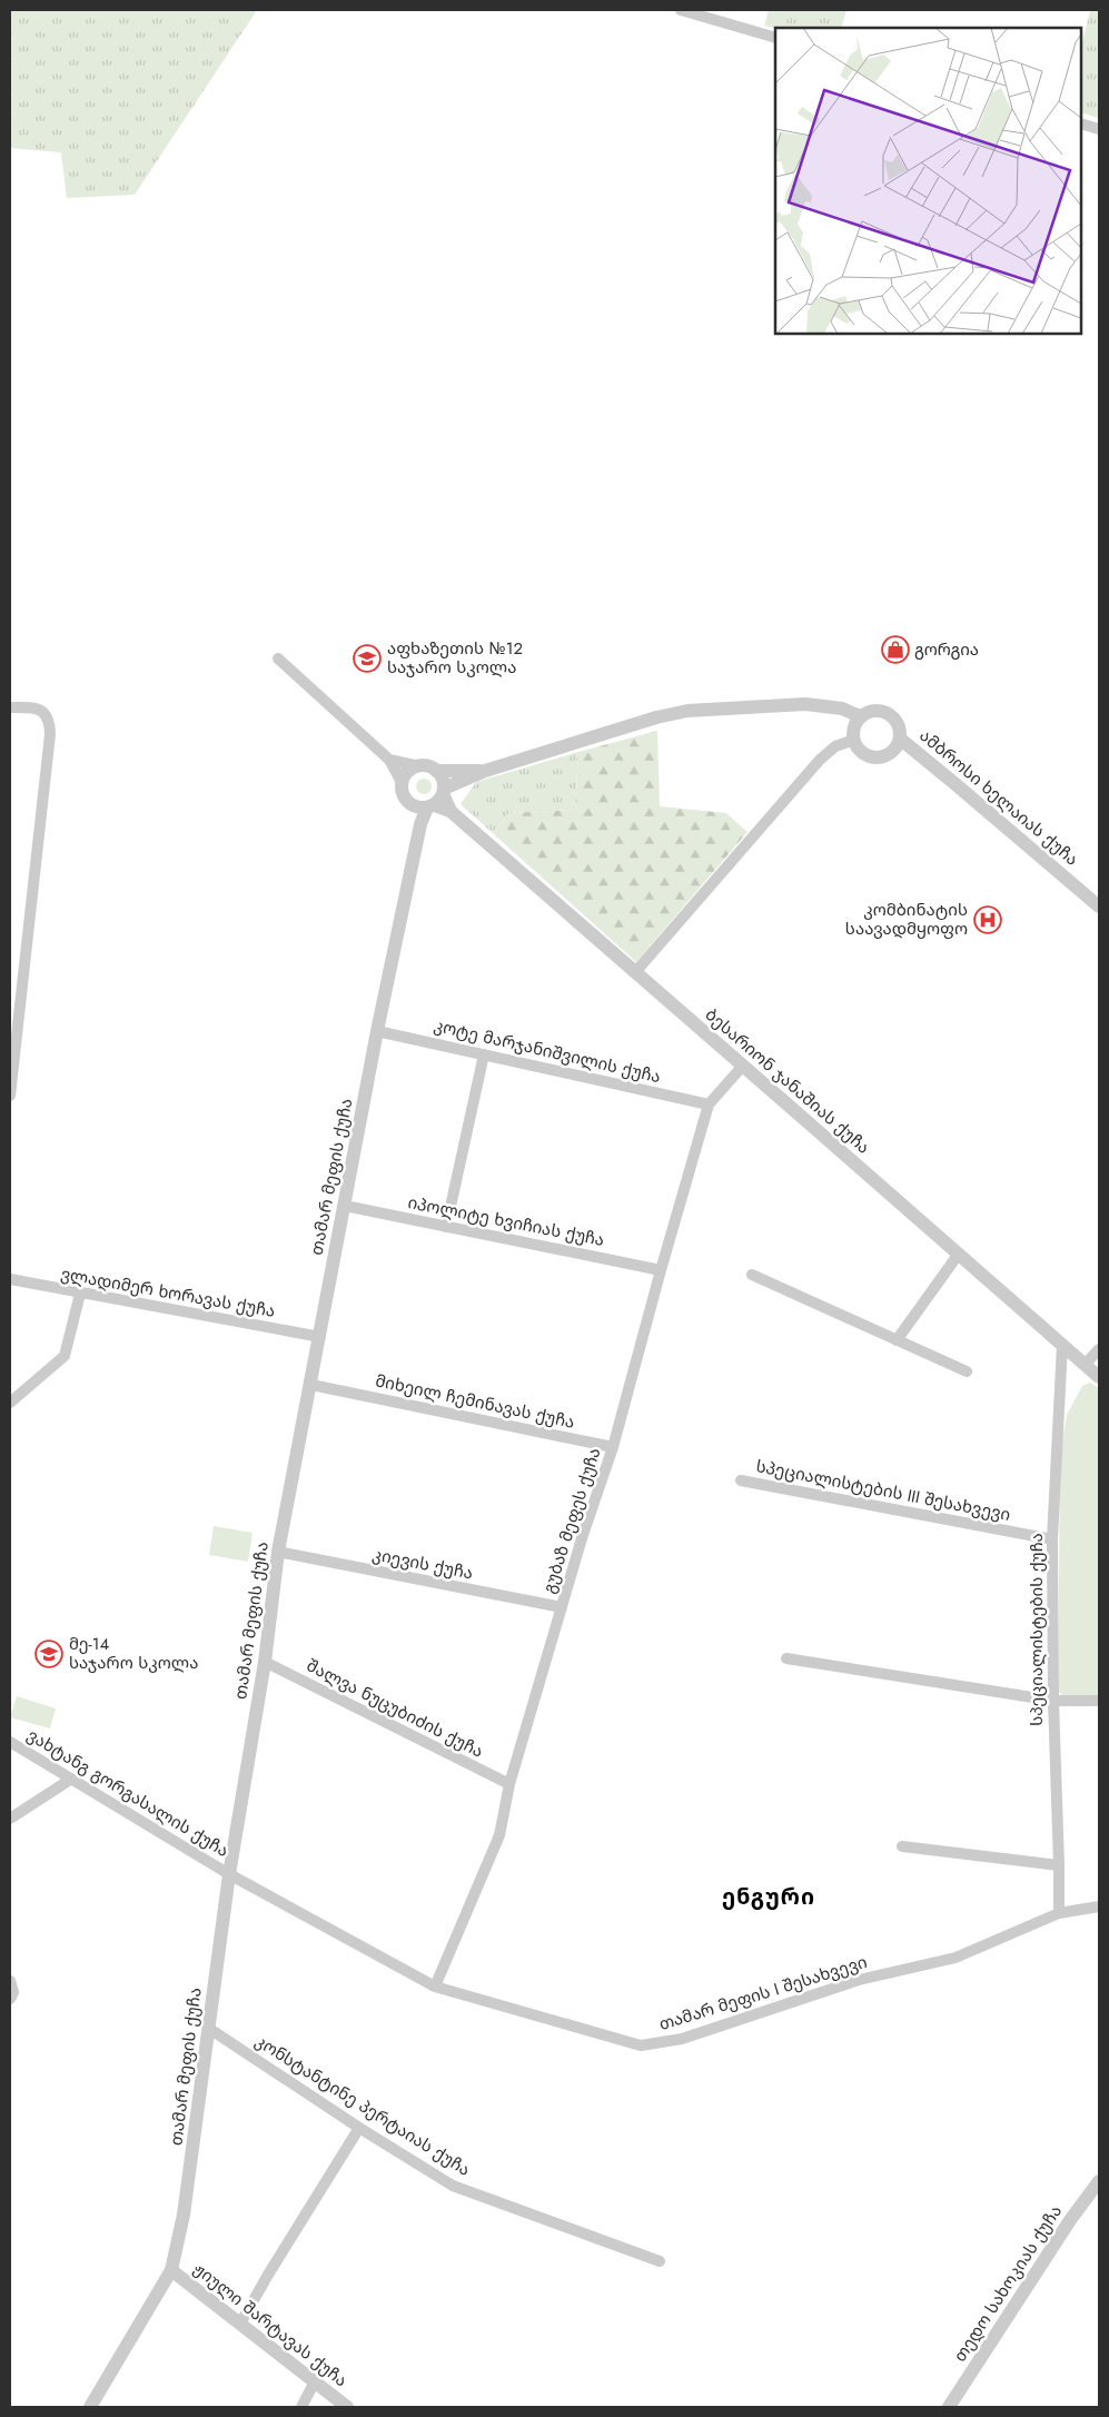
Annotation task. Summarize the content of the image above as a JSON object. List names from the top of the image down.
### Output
{
  "streets": {
    "street": [
      "ამბროსი ხელაიას ქუჩა",
      "კოტე მარჯანიშვილის ქუჩა",
      "ბესარიონ ჯანაშიას ქუჩა",
      "თამარ მეფის ქუჩა",
      "იპოლიტე ხვიჩიას ქუჩა",
      "ვლადიმერ ხორავას ქუჩა",
      "მიხეილ ჩემინავას ქუჩა",
      "სპეციალისტების III შესახვევი",
      "გუბაზ მეფეს ქუჩა",
      "კიევის ქუჩა",
      "სპეციალისტების ქუჩა",
      "შალვა ნუცუბიძის ქუჩა",
      "ვახტანგ გორგასალის ქუჩა",
      "თამარ მეფის I შესახვევი",
      "კონსტანტინე პერტაიას ქუჩა",
      "თედო სახოკიას ქუჩა",
      "ჟიული შარტავას ქუჩა"
    ]
  },
  "crossings": [
    ["კოტე მარჯანიშვილის ქუჩა", "თამარ მეფის ქუჩა"],
    ["კოტე მარჯანიშვილის ქუჩა", "გუბაზ მეფეს ქუჩა"],
    ["ბესარიონ ჯანაშიას ქუჩა", "გუბაზ მეფეს ქუჩა"],
    ["ბესარიონ ჯანაშიას ქუჩა", "სპეციალისტების ქუჩა"],
    ["თამარ მეფის ქუჩა", "იპოლიტე ხვიჩიას ქუჩა"],
    ["თამარ მეფის ქუჩა", "ვლადიმერ ხორავას ქუჩა"],
    ["თამარ მეფის ქუჩა", "მიხეილ ჩემინავას ქუჩა"],
    ["თამარ მეფის ქუჩა", "კიევის ქუჩა"],
    ["თამარ მეფის ქუჩა", "შალვა ნუცუბიძის ქუჩა"],
    ["თამარ მეფის ქუჩა", "ვახტანგ გორგასალის ქუჩა"],
    ["თამარ მეფის ქუჩა", "თამარ მეფის I შესახვევი"],
    ["თამარ მეფის ქუჩა", "კონსტანტინე პერტაიას ქუჩა"],
    ["თამარ მეფის ქუჩა", "ჟიული შარტავას ქუჩა"],
    ["იპოლიტე ხვიჩიას ქუჩა", "გუბაზ მეფეს ქუჩა"],
    ["მიხეილ ჩემინავას ქუჩა", "გუბაზ მეფეს ქუჩა"],
    ["სპეციალისტების III შესახვევი", "სპეციალისტების ქუჩა"],
    ["გუბაზ მეფეს ქუჩა", "კიევის ქუჩა"],
    ["გუბაზ მეფეს ქუჩა", "შალვა ნუცუბიძის ქუჩა"],
    ["გუბაზ მეფეს ქუჩა", "თამარ მეფის I შესახვევი"],
    ["სპეციალისტების ქუჩა", "თამარ მეფის I შესახვევი"],
    ["ვახტანგ გორგასალის ქუჩა", "თამარ მეფის I შესახვევი"]
  ],
  "districts": ["ენგური"],
  "places": {
    "shop": ["გორგია"],
    "school or university": ["აფხაზეთის №12 საჯარო სკოლა", "მე-14 საჯარო სკოლა"],
    "hospital": ["კომბინატის საავადმყოფო"]
  }
}
